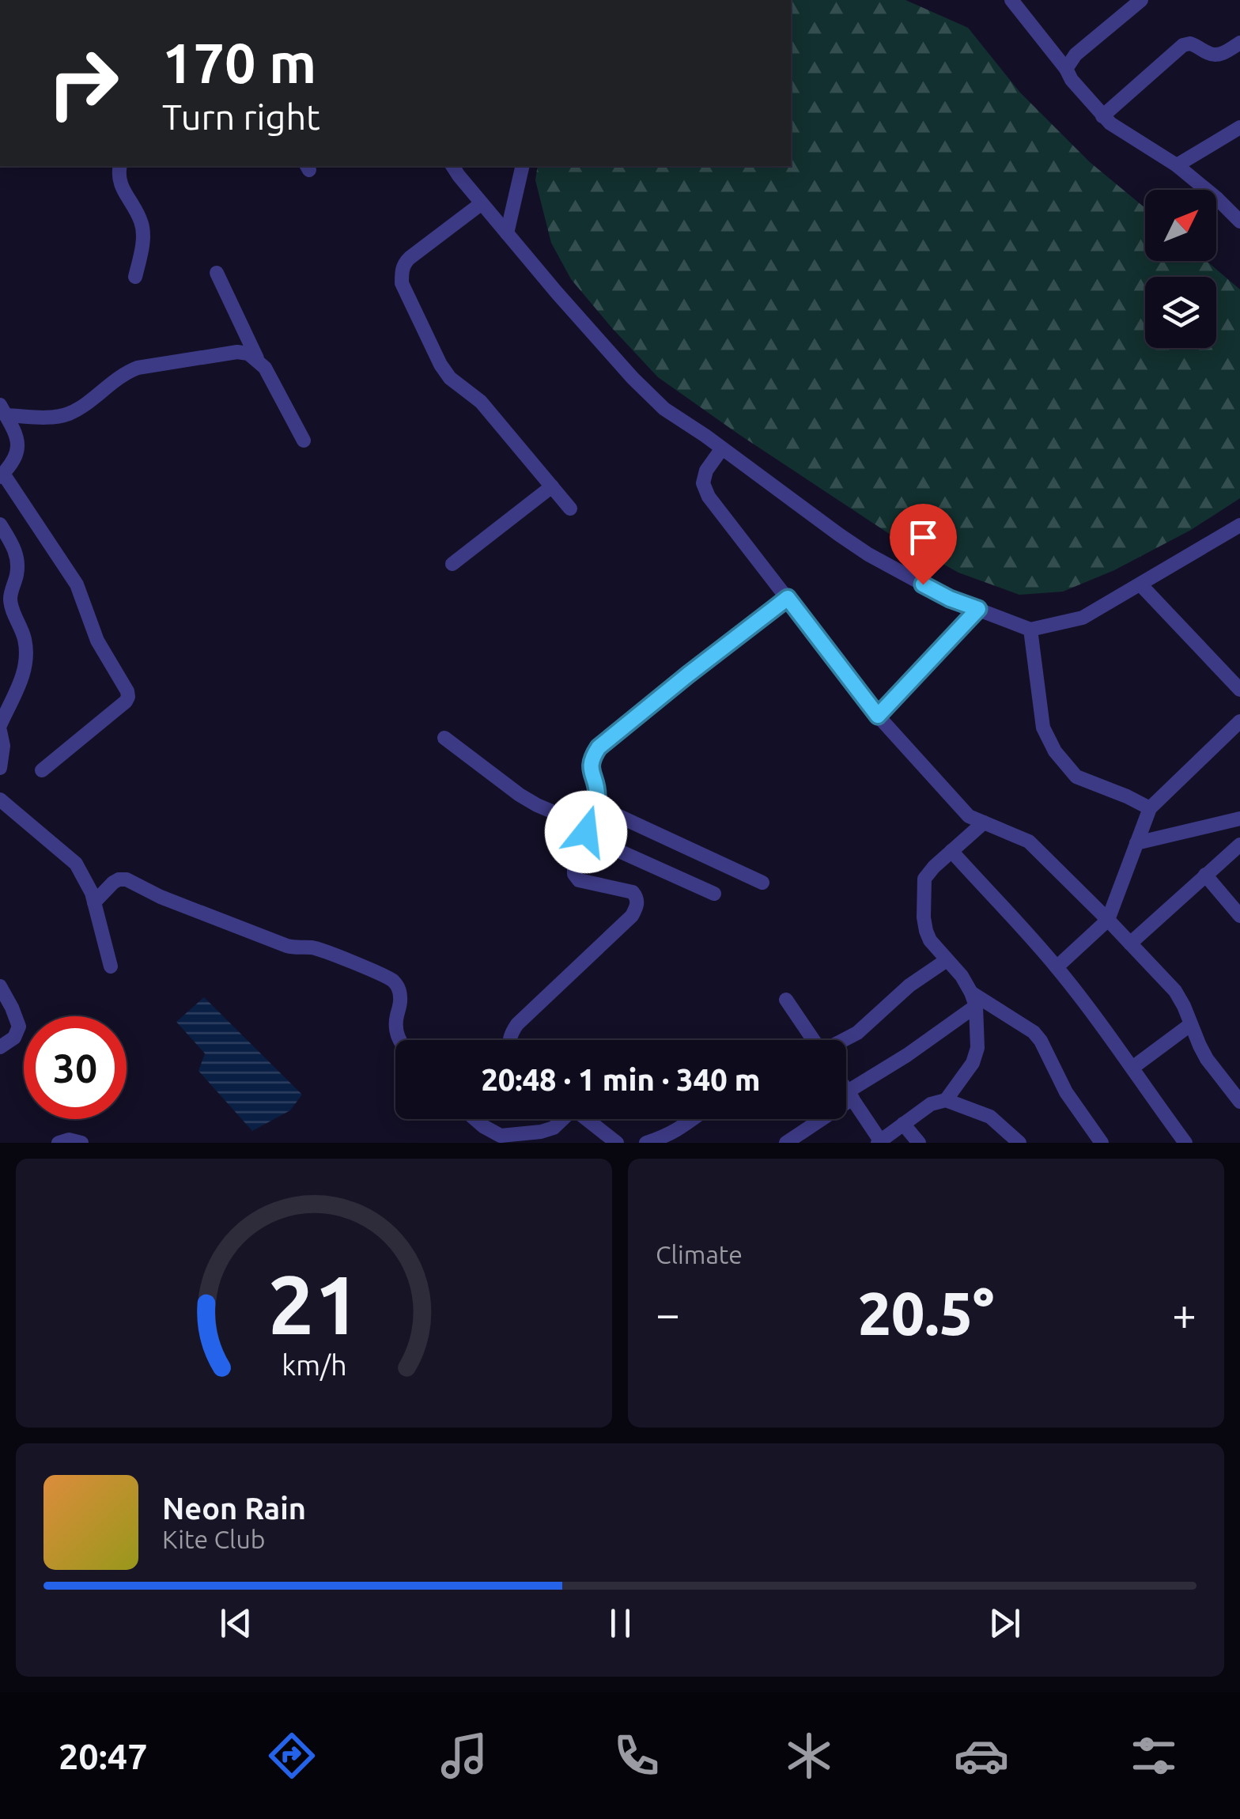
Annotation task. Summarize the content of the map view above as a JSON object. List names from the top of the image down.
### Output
{
  "north": "top right",
  "page": {
    "turn": ["170 m", "Turn right"],
    "limit": "30",
    "trip": "20:48 · 1 min · 340 m",
    "tile": "Climate",
    "heat": ["−", "20.5°", "+"],
    "song": ["Neon Rain", "Kite Club"],
    "tabs": "20:47",
    "gauge": ["21", "km/h"]
  }
}
